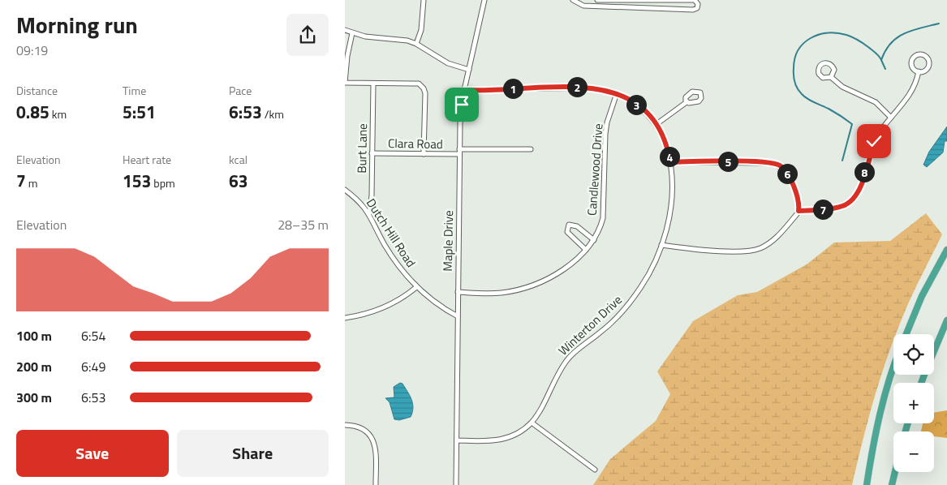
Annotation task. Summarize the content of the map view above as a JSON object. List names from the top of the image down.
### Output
{
  "streets": {
    "street": [
      "Clara Road",
      "Burt Lane",
      "Candlewood Drive",
      "Dutch Hill Road",
      "Maple Drive",
      "Winterton Drive"
    ]
  },
  "crossings": [
    ["Clara Road", "Burt Lane"],
    ["Clara Road", "Maple Drive"],
    ["Burt Lane", "Dutch Hill Road"],
    ["Candlewood Drive", "Maple Drive"],
    ["Candlewood Drive", "Winterton Drive"],
    ["Dutch Hill Road", "Maple Drive"],
    ["Maple Drive", "Winterton Drive"]
  ],
  "page": {
    "heading": ["Morning run", "09:19"],
    "stats": [
      ["Distance", "0.85 km"],
      ["Time", "5:51"],
      ["Pace", "6:53 /km"],
      ["Elevation", "7 m"],
      ["Heart rate", "153 bpm"],
      ["kcal", "63"]
    ],
    "pins": [
      "2",
      "1",
      "3",
      "4",
      "5",
      "8",
      "6",
      "7"
    ],
    "chart": ["Elevation", "28–35 m"],
    "list": [
      {
        "name": "100 m",
        "note": "6:54"
      },
      {
        "name": "200 m",
        "note": "6:49"
      },
      {
        "name": "300 m",
        "note": "6:53"
      }
    ],
    "map_buttons": ["+", "−"],
    "buttons": ["Save", "Share"]
  }
}
